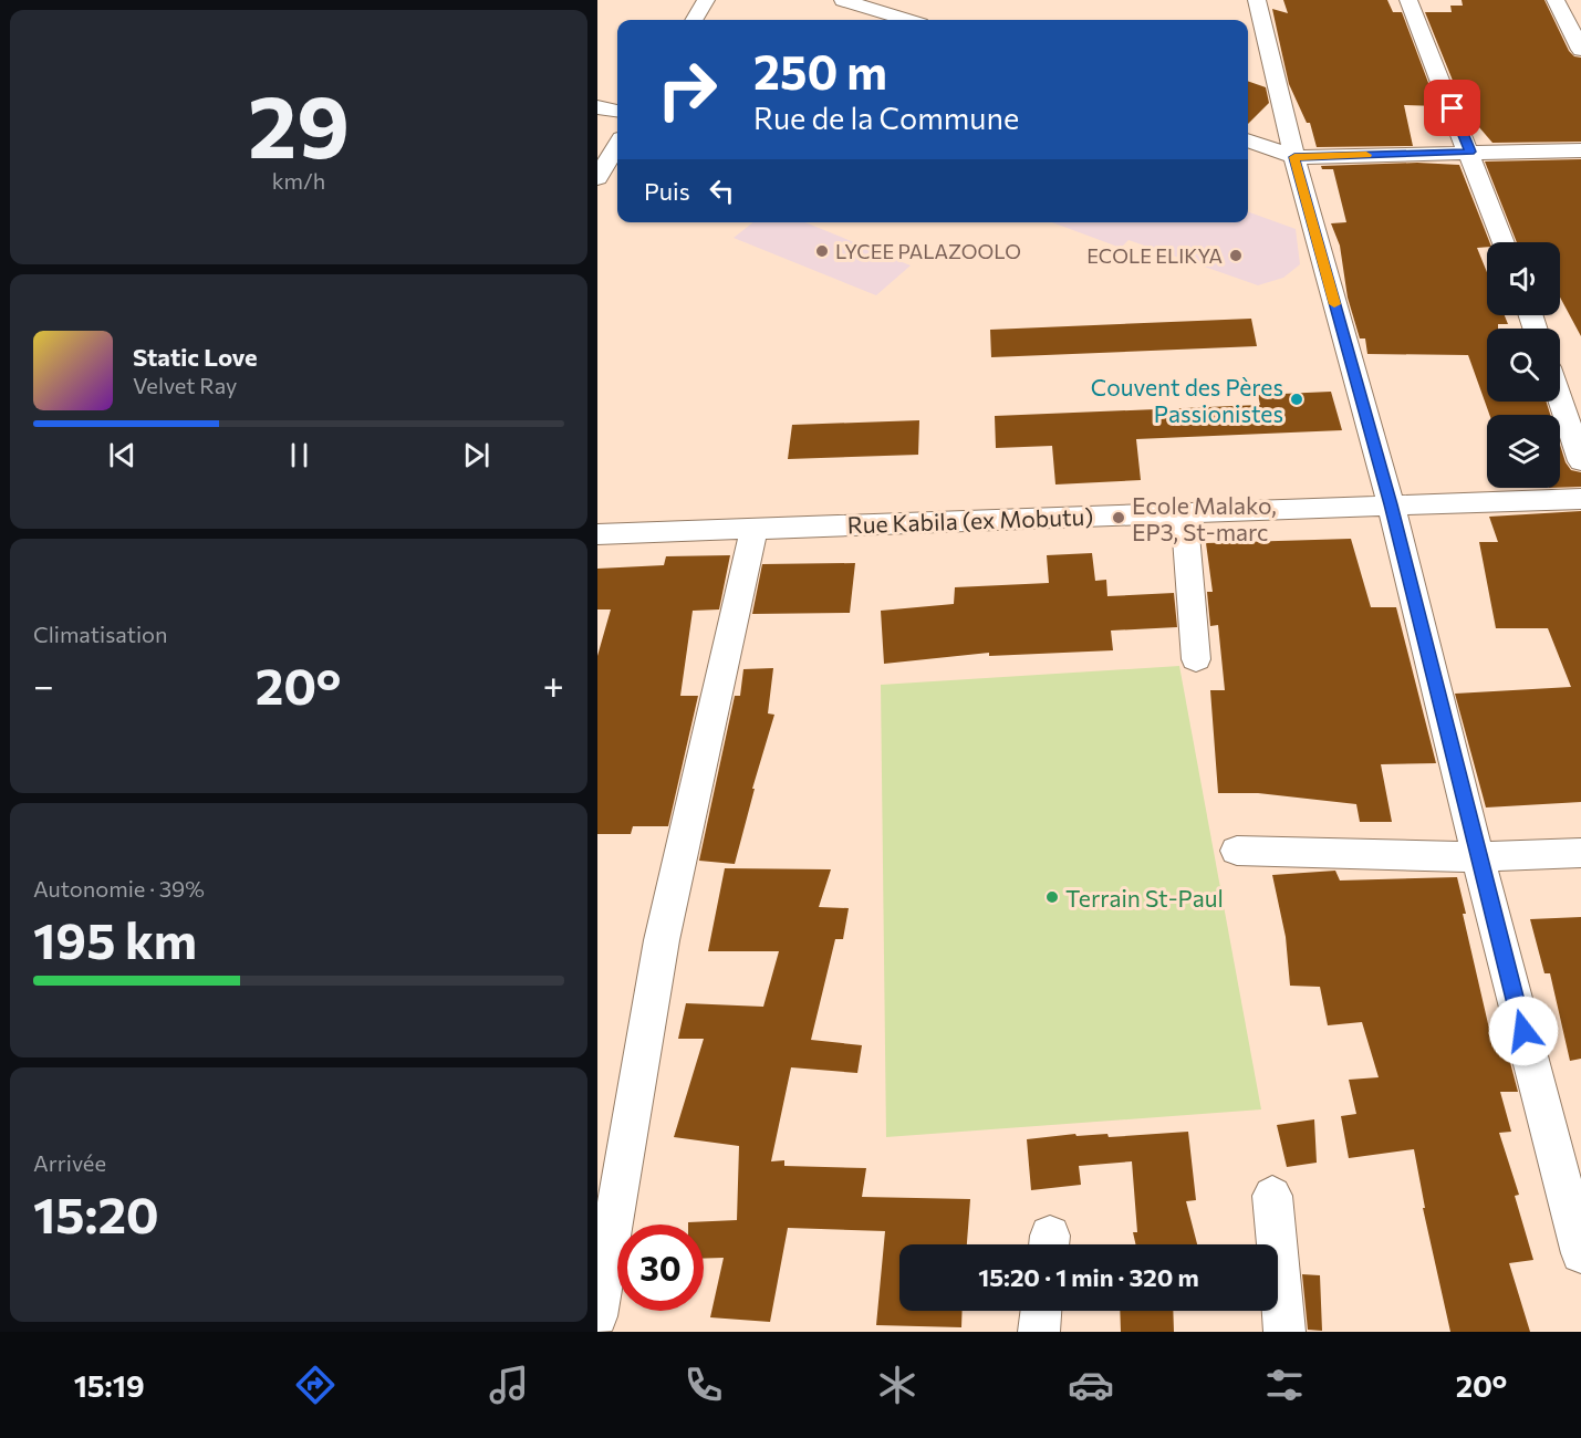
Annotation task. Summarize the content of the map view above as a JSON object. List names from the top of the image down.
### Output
{
  "streets": {
    "street": ["Rue Kabila (ex Mobutu)"]
  },
  "places": [
    "LYCEE PALAZOOLO",
    "ECOLE ELIKYA",
    "Couvent des Pères Passionistes",
    "Ecole Malako, EP3, St-marc",
    "Terrain St-Paul"
  ],
  "page": {
    "tile": [
      ["29", "km/h"],
      "Climatisation",
      ["Autonomie · 39%", "195 km"],
      ["Arrivée", "15:20"]
    ],
    "turn": ["250 m", "Rue de la Commune"],
    "then": "Puis",
    "song": ["Static Love", "Velvet Ray"],
    "heat": ["−", "20°", "+"],
    "limit": "30",
    "trip": "15:20 · 1 min · 320 m",
    "tabs": ["15:19", "20°"]
  }
}
